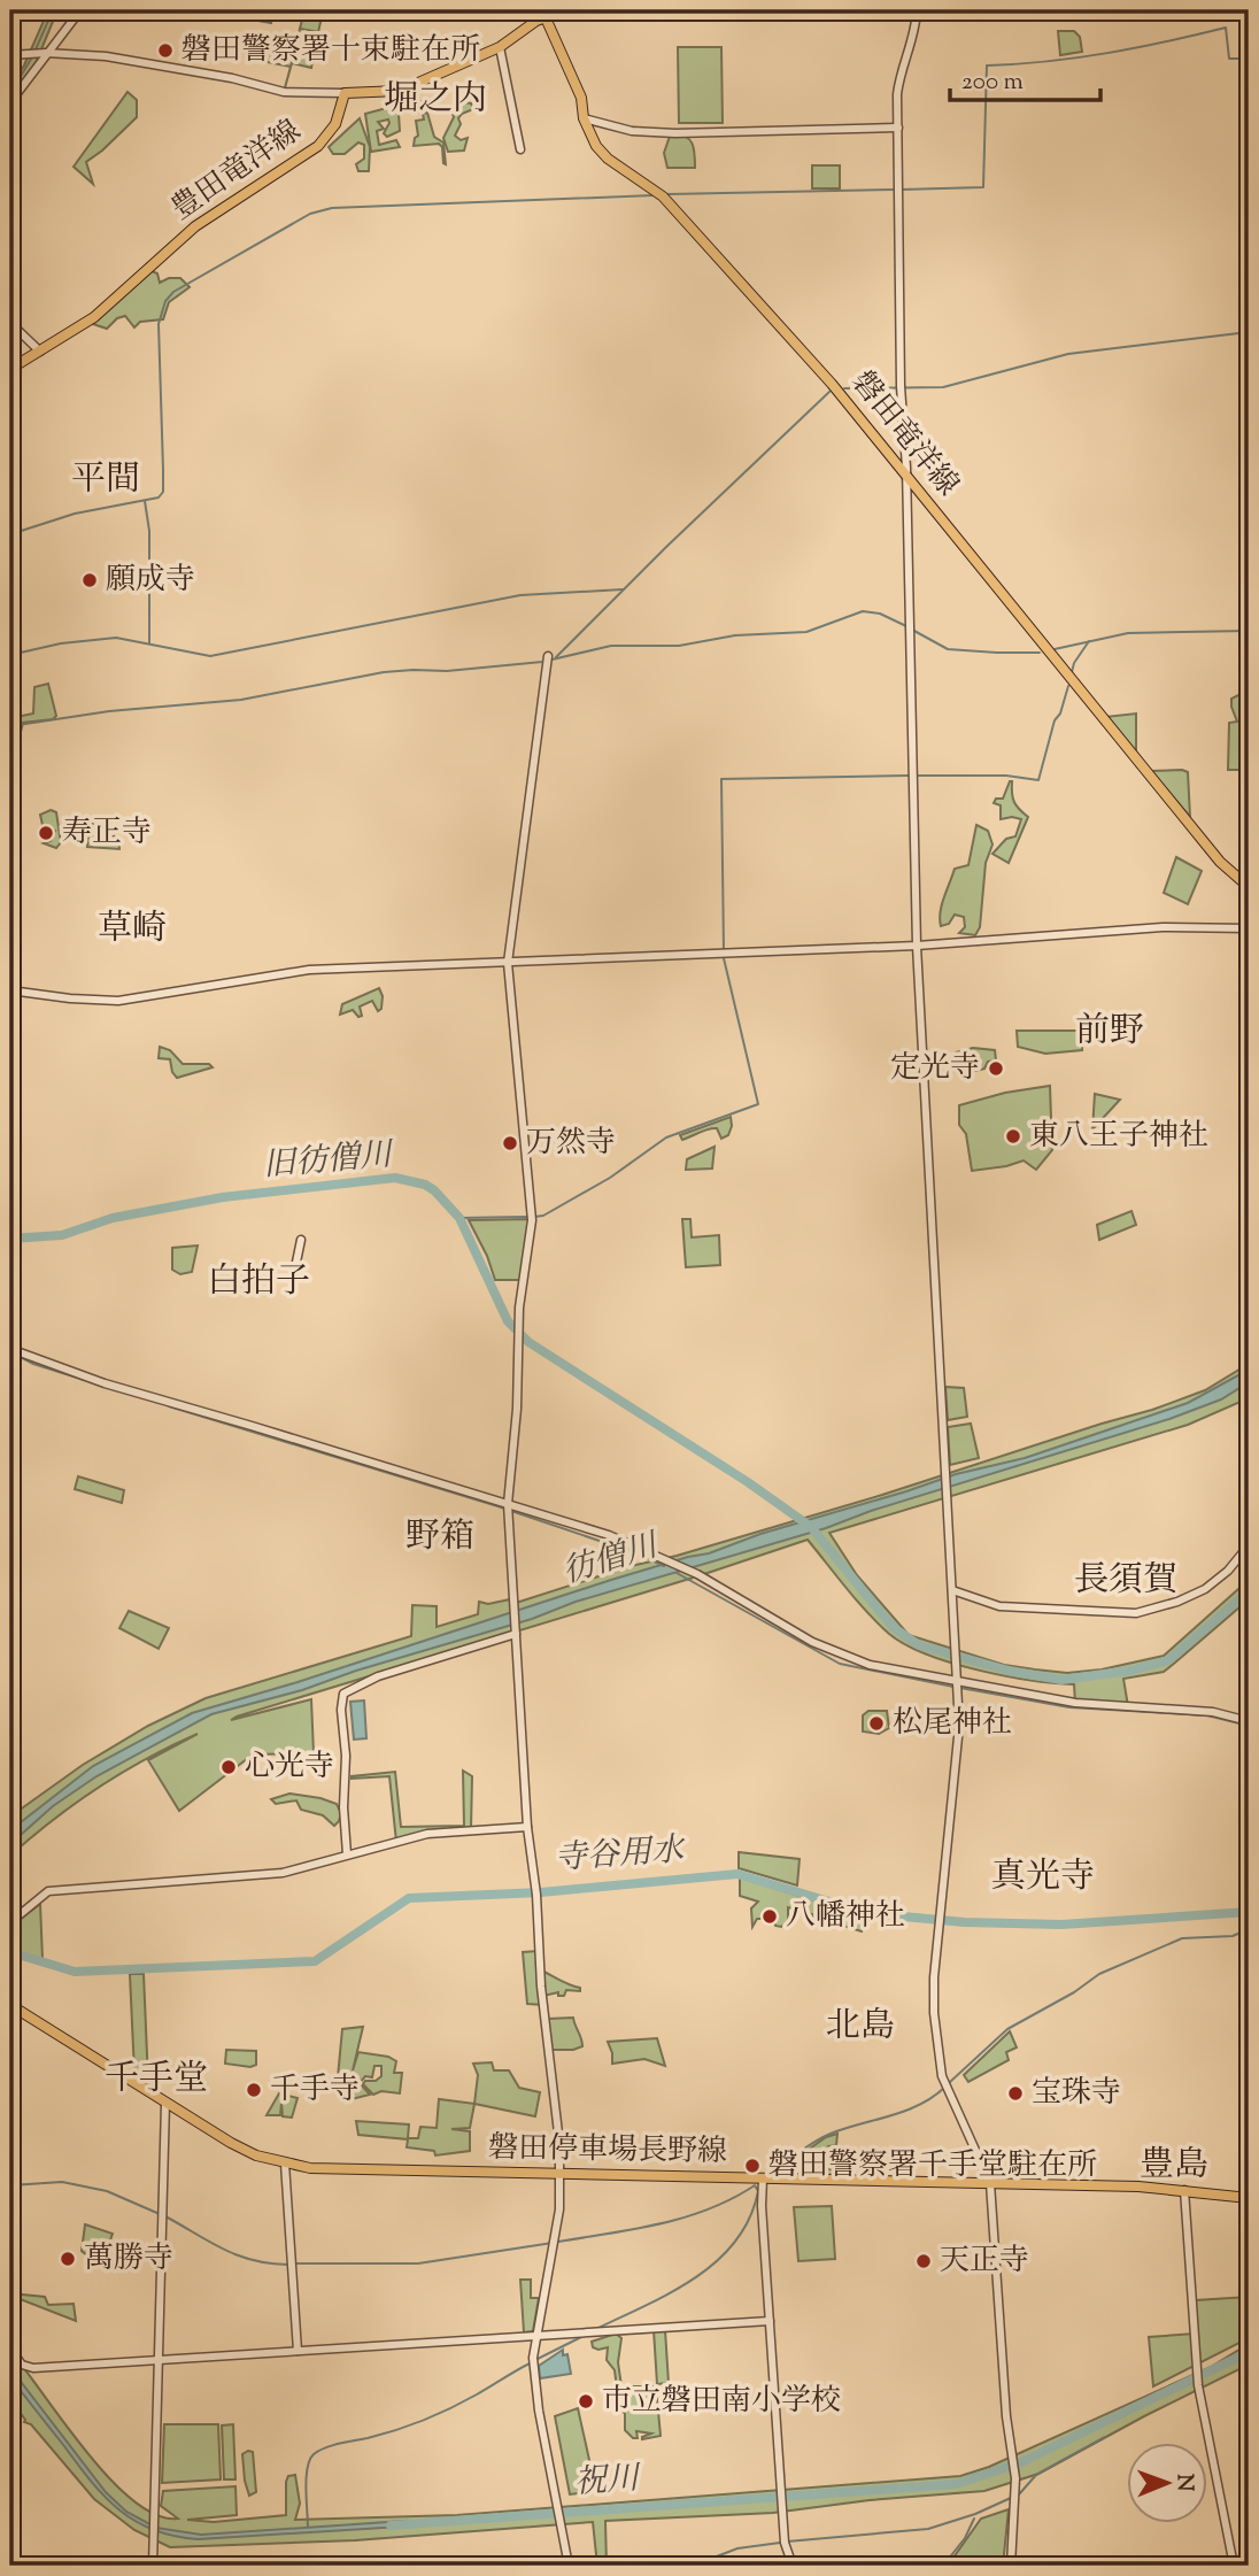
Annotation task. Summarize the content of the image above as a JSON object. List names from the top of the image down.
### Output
{
  "streets": {
    "main road": ["豊田竜洋線", "磐田竜洋線", "磐田停車場長野線"]
  },
  "districts": [
    "堀之内",
    "平間",
    "草崎",
    "前野",
    "白拍子",
    "野箱",
    "長須賀",
    "真光寺",
    "北島",
    "千手堂",
    "豊島"
  ],
  "water": [
    "旧彷僧川",
    "彷僧川",
    "寺谷用水",
    "祝川"
  ],
  "places": [
    "磐田警察署十束駐在所",
    "願成寺",
    "寿正寺",
    "定光寺",
    "東八王子神社",
    "万然寺",
    "松尾神社",
    "心光寺",
    "八幡神社",
    "千手寺",
    "宝珠寺",
    "磐田警察署千手堂駐在所",
    "萬勝寺",
    "天正寺",
    "市立磐田南小学校"
  ],
  "scale_bar": "200 m",
  "north": "right"
}
